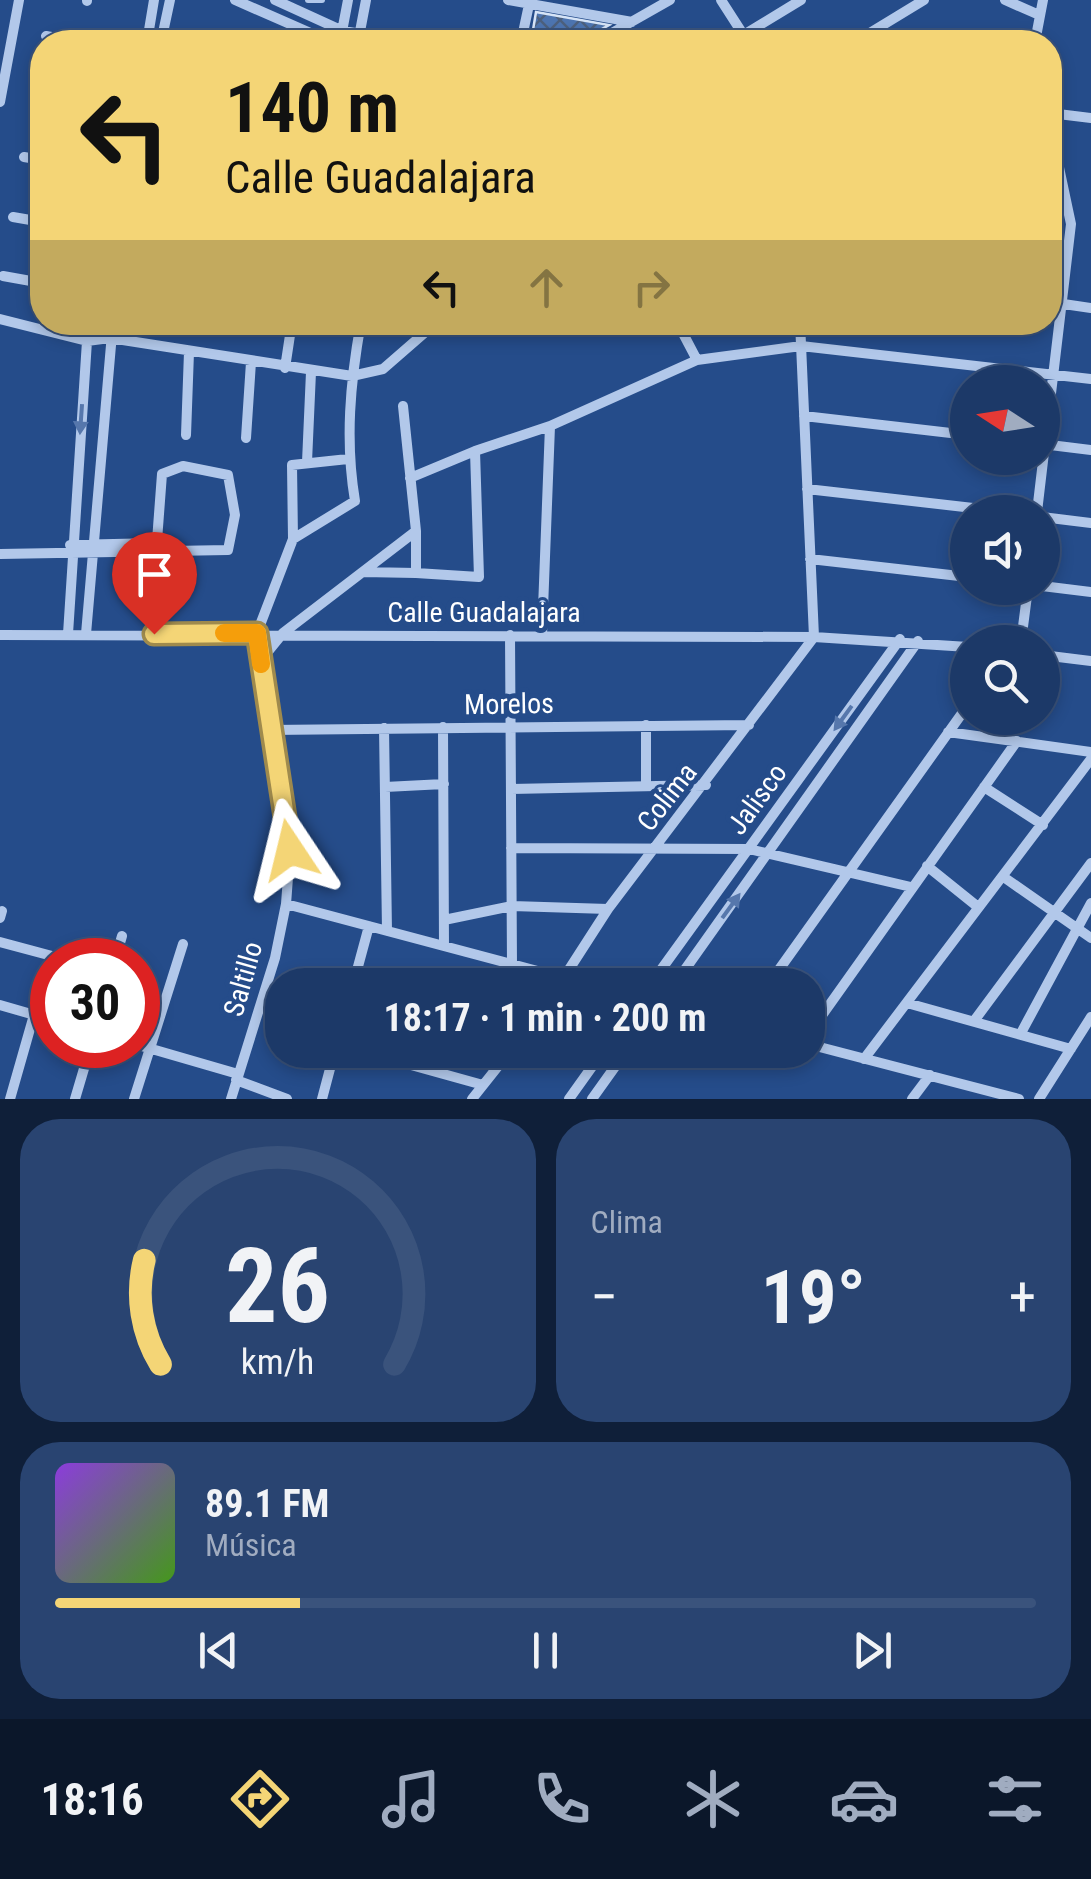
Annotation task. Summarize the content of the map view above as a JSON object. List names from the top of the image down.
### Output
{
  "streets": {
    "street": [
      "Calle Guadalajara",
      "Morelos",
      "Colima",
      "Jalisco",
      "Saltillo"
    ]
  },
  "crossings": [
    ["Calle Guadalajara", "Colima"],
    ["Calle Guadalajara", "Jalisco"],
    ["Calle Guadalajara", "Saltillo"],
    ["Morelos", "Colima"],
    ["Morelos", "Saltillo"]
  ],
  "north": "left",
  "page": {
    "turn": ["140 m", "Calle Guadalajara"],
    "limit": "30",
    "trip": "18:17 · 1 min · 200 m",
    "tile": "Clima",
    "heat": ["−", "19°", "+"],
    "song": ["89.1 FM", "Música"],
    "tabs": "18:16",
    "gauge": ["26", "km/h"]
  }
}
